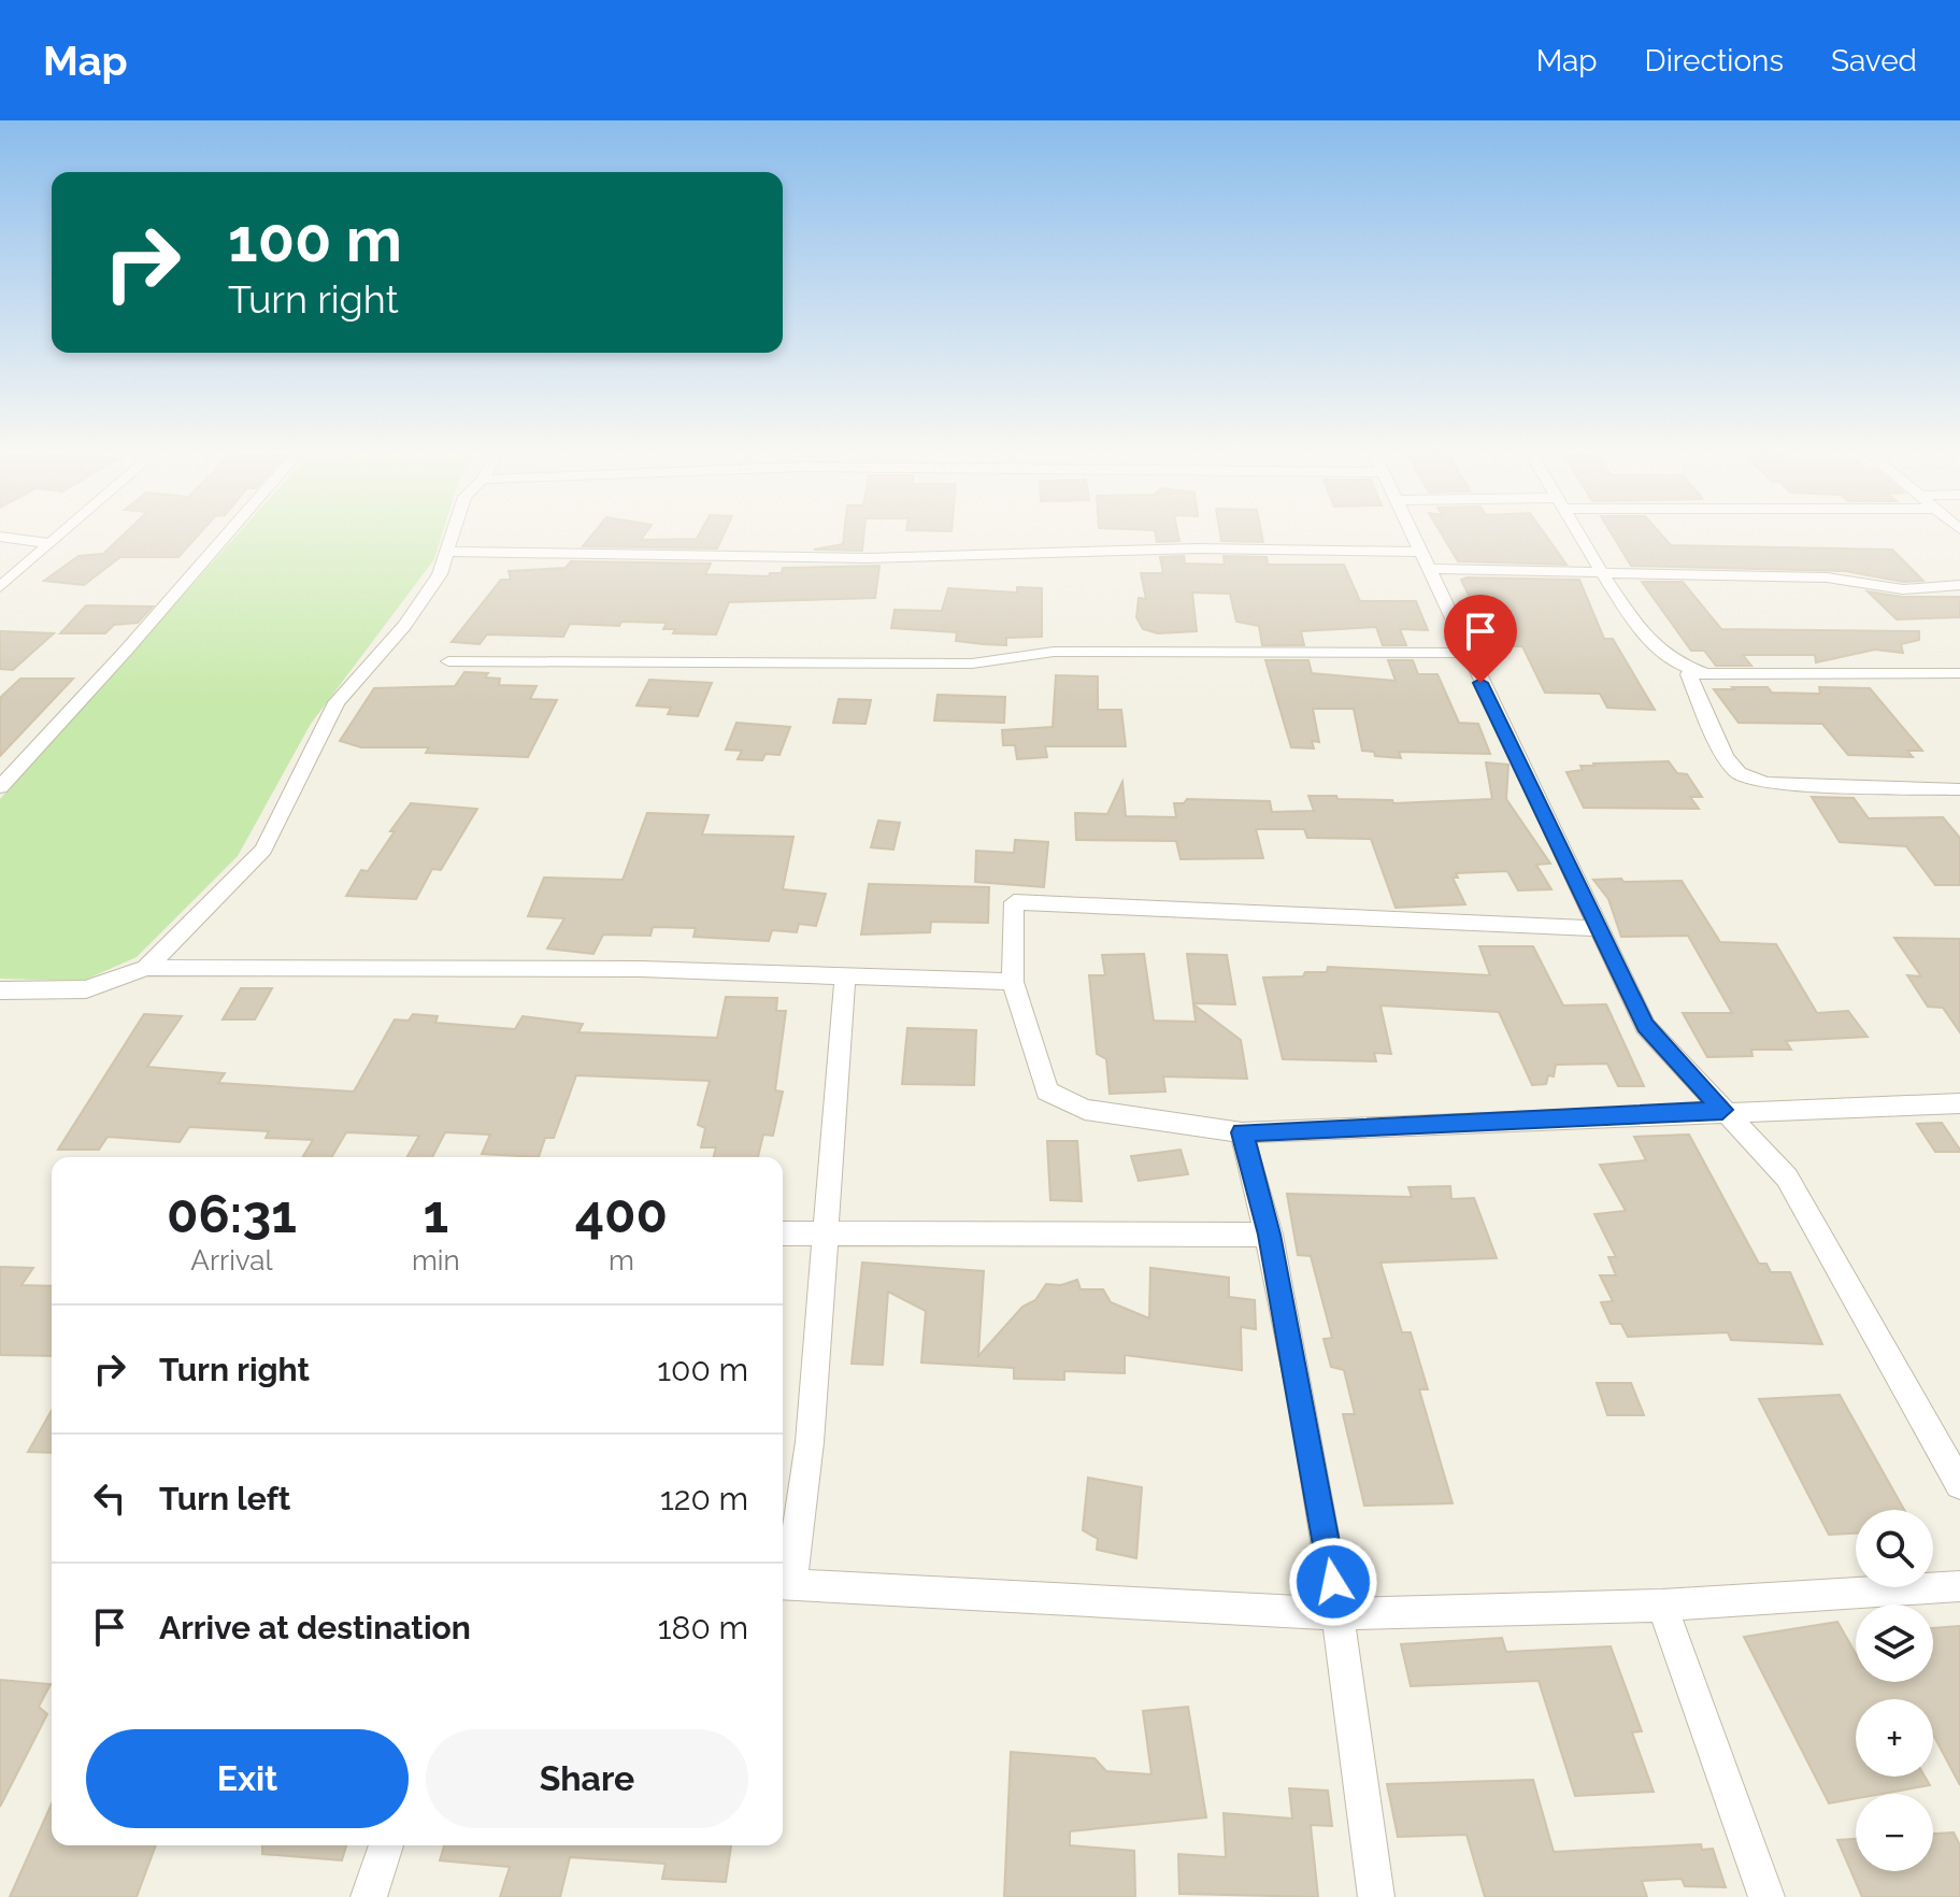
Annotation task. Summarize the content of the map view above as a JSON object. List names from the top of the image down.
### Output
{
  "page": {
    "header": "Map",
    "nav": ["Map", "Directions", "Saved"],
    "turn": ["100 m", "Turn right"],
    "eta": [
      "06:31",
      "Arrival",
      "1",
      "min",
      "400",
      "m"
    ],
    "list": [
      {
        "name": "Turn right",
        "value": "100 m"
      },
      {
        "name": "Turn left",
        "value": "120 m"
      },
      {
        "name": "Arrive at destination",
        "value": "180 m"
      }
    ],
    "map_buttons": ["+", "−"],
    "buttons": ["Exit", "Share"]
  }
}
